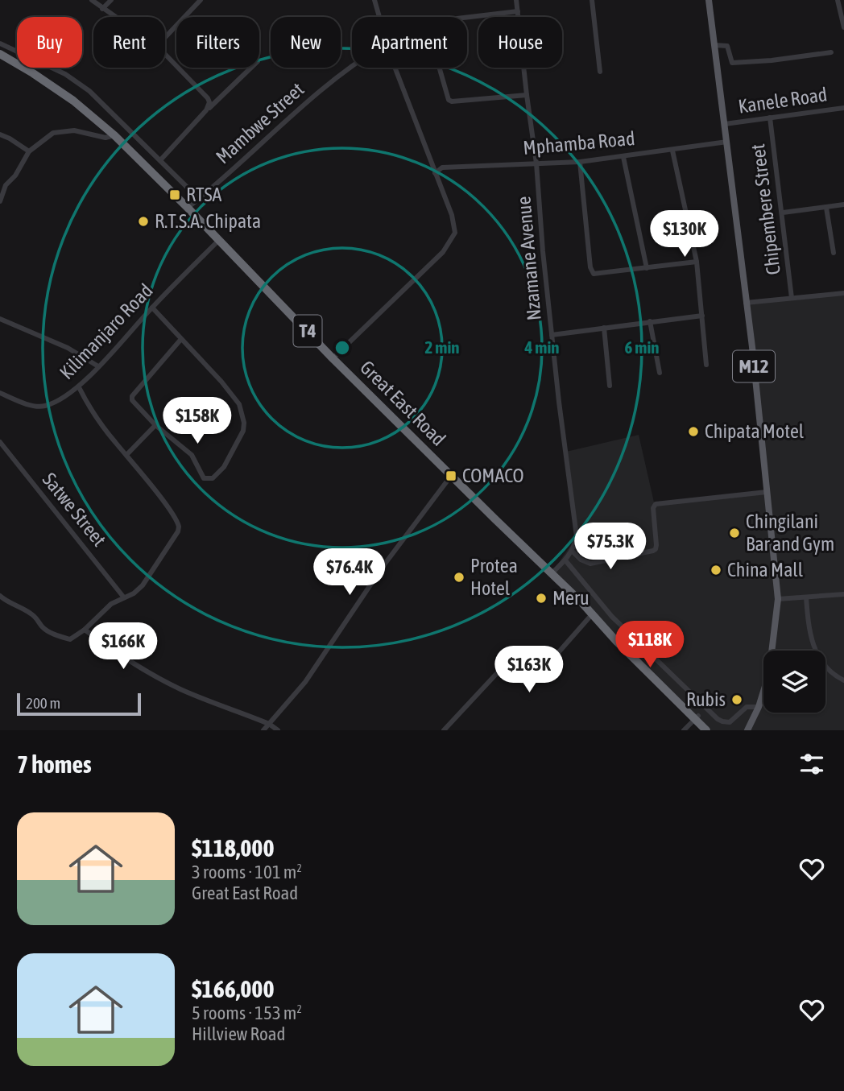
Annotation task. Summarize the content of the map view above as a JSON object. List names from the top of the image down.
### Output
{
  "streets": {
    "highway": ["T4", "Great East Road"],
    "main road": ["M12"],
    "street": [
      "Kanele Road",
      "Mambwe Street",
      "Mphamba Road",
      "Chipembere Street",
      "Nzamane Avenue",
      "Kilimanjaro Road",
      "Satwe Street"
    ]
  },
  "crossings": [
    ["Kanele Road", "Chipembere Street"],
    ["Kanele Road", "M12"],
    ["Mambwe Street", "Great East Road"],
    ["Mphamba Road", "Nzamane Avenue"],
    ["Mphamba Road", "M12"],
    ["Nzamane Avenue", "Great East Road"],
    ["Kilimanjaro Road", "Great East Road"]
  ],
  "places": {
    "transit": ["RTSA", "COMACO"],
    "other": [
      "R.T.S.A. Chipata",
      "Chipata Motel",
      "Chingilani Bar and Gym",
      "China Mall",
      "Protea Hotel",
      "Meru",
      "Rubis"
    ]
  },
  "scale_bar": "200 m",
  "page": {
    "chip": [
      "Buy",
      "Rent",
      "Filters",
      "New",
      "Apartment",
      "House"
    ],
    "price": [
      "$130K",
      "$158K",
      "$75.3K",
      "$76.4K",
      "$118K",
      "$166K",
      "$163K"
    ],
    "scale": "200 m",
    "heading": "7 homes",
    "list": [
      {
        "name": "$118,000",
        "note": "3 rooms · 101 m² · Great East Road"
      },
      {
        "name": "$166,000",
        "note": "5 rooms · 153 m² · Hillview Road"
      }
    ]
  },
  "rings": ["2 min", "4 min", "6 min"]
}
